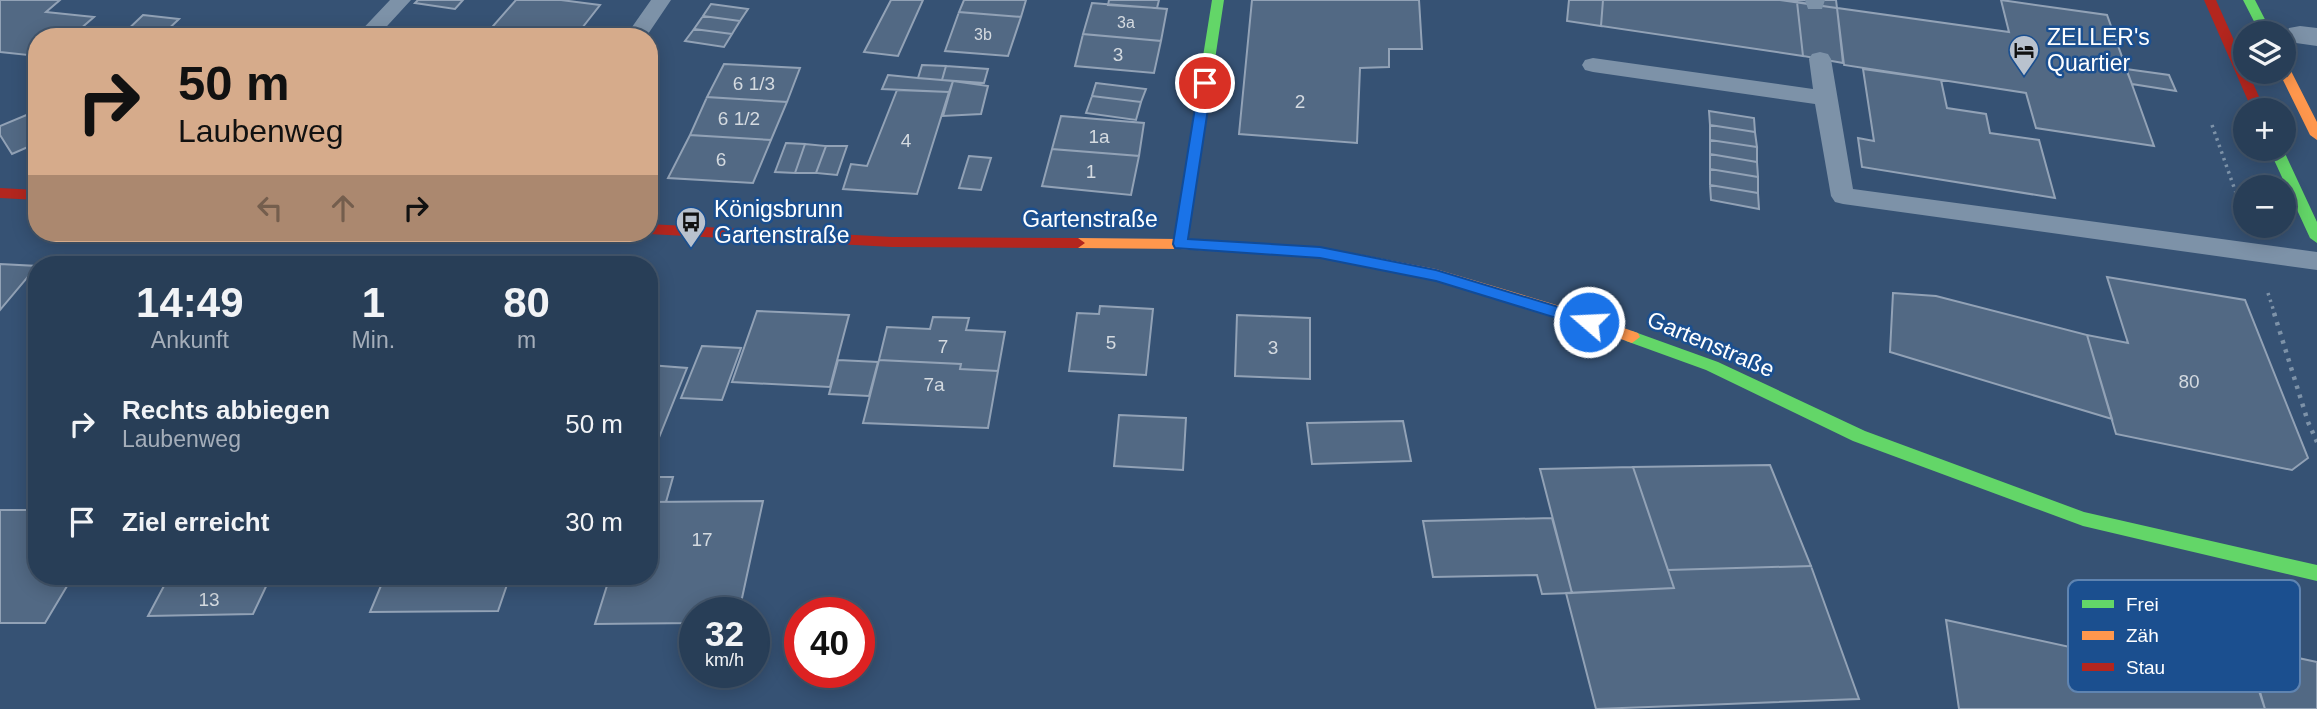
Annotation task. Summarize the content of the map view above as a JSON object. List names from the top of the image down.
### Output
{
  "streets": {
    "street": ["Gartenstraße"]
  },
  "places": {
    "hotel": ["ZELLER's Quartier"],
    "bus stop": ["Königsbrunn Gartenstraße"]
  },
  "house_numbers": [
    "3a",
    "3b",
    "3",
    "6 1/3",
    "2",
    "6 1/2",
    "1a",
    "4",
    "6",
    "1",
    "5",
    "7",
    "3",
    "80",
    "7a",
    "17",
    "13"
  ],
  "legend": ["Frei", "Zäh", "Stau"],
  "page": {
    "map_buttons": ["+", "−"],
    "turn": ["50 m", "Laubenweg"],
    "eta": [
      "14:49",
      "Ankunft",
      "1",
      "Min.",
      "80",
      "m"
    ],
    "list": [
      {
        "name": "Rechts abbiegen",
        "note": "Laubenweg",
        "value": "50 m"
      },
      {
        "name": "Ziel erreicht",
        "value": "30 m"
      }
    ],
    "speed": "32 km/h",
    "limit": "40"
  }
}
